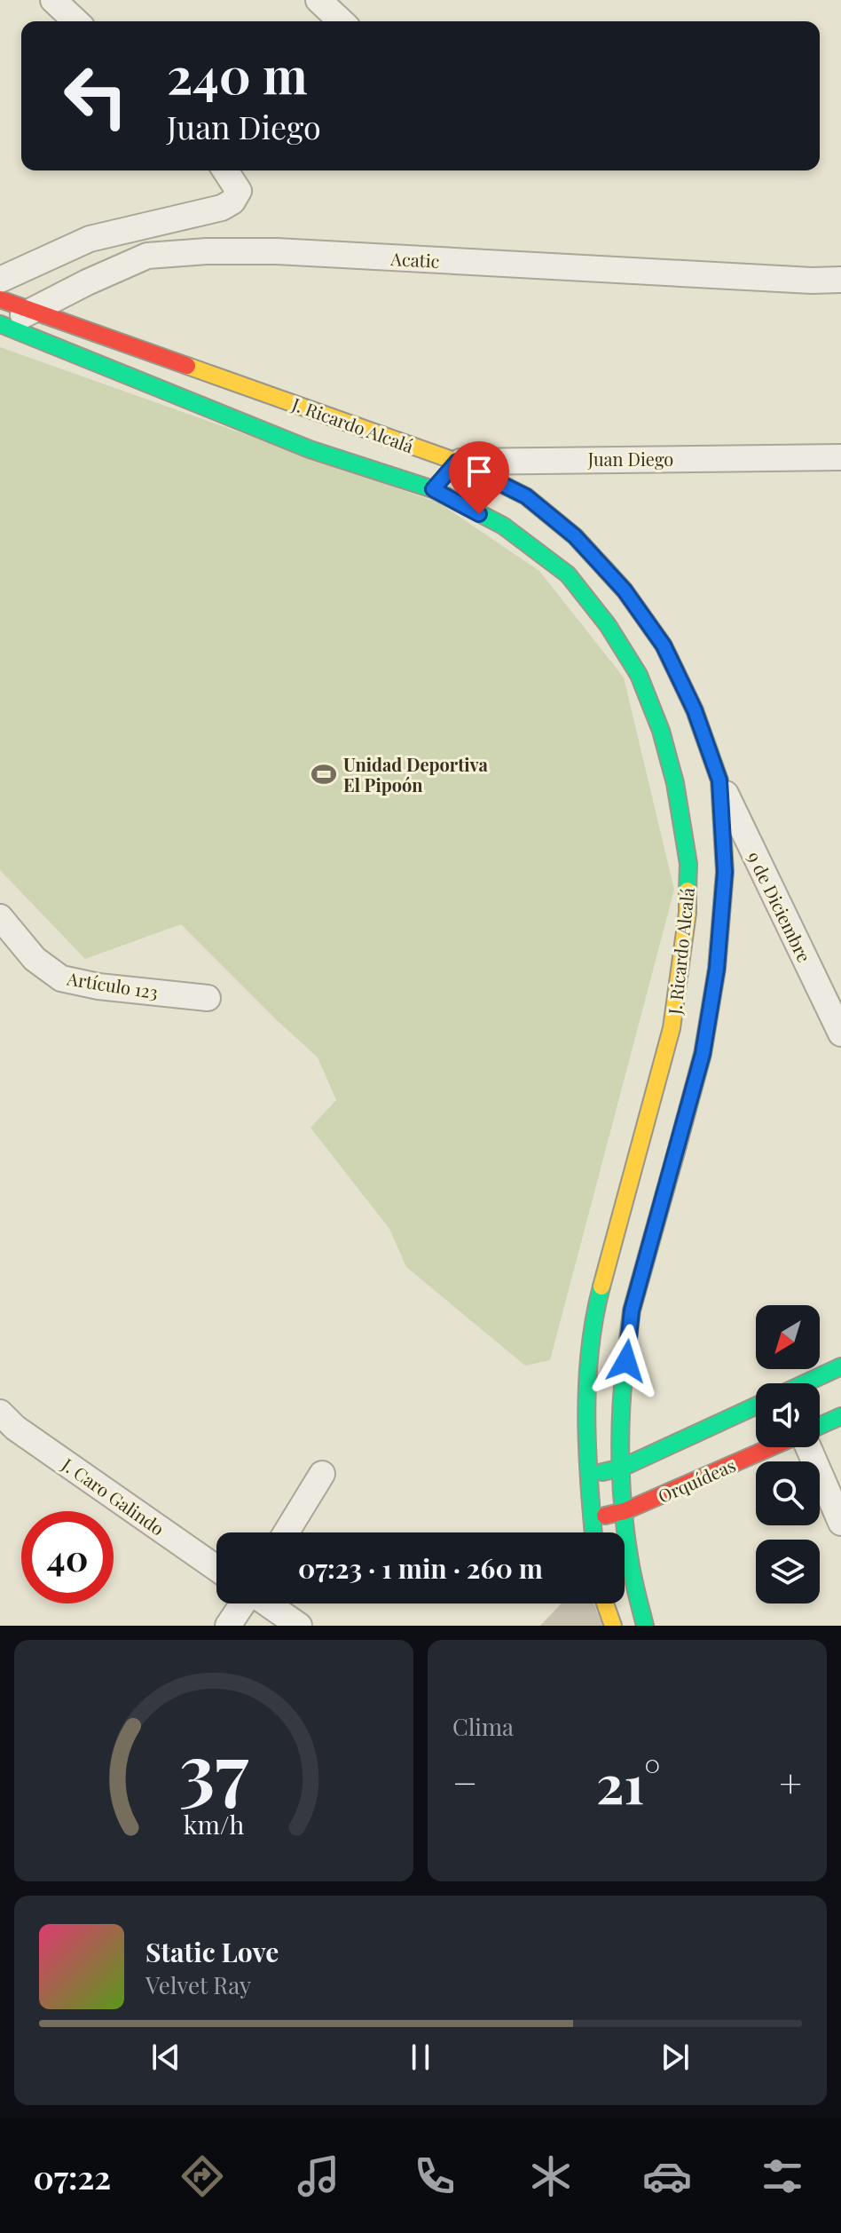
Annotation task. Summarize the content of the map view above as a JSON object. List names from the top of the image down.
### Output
{
  "streets": {
    "street": [
      "Acatic",
      "J. Ricardo Alcalá",
      "Juan Diego",
      "9 de Diciembre",
      "Artículo 123",
      "Orquídeas",
      "J. Caro Galindo"
    ]
  },
  "crossings": [
    ["Acatic", "J. Ricardo Alcalá"],
    ["J. Ricardo Alcalá", "Juan Diego"],
    ["J. Ricardo Alcalá", "9 de Diciembre"],
    ["J. Ricardo Alcalá", "Orquídeas"]
  ],
  "places": {
    "sports": ["Unidad Deportiva El Pipoón"]
  },
  "north": "bottom left",
  "page": {
    "turn": ["240 m", "Juan Diego"],
    "limit": "40",
    "trip": "07:23 · 1 min · 260 m",
    "tile": "Clima",
    "heat": ["−", "21°", "+"],
    "song": ["Static Love", "Velvet Ray"],
    "tabs": "07:22",
    "gauge": ["37", "km/h"]
  }
}
